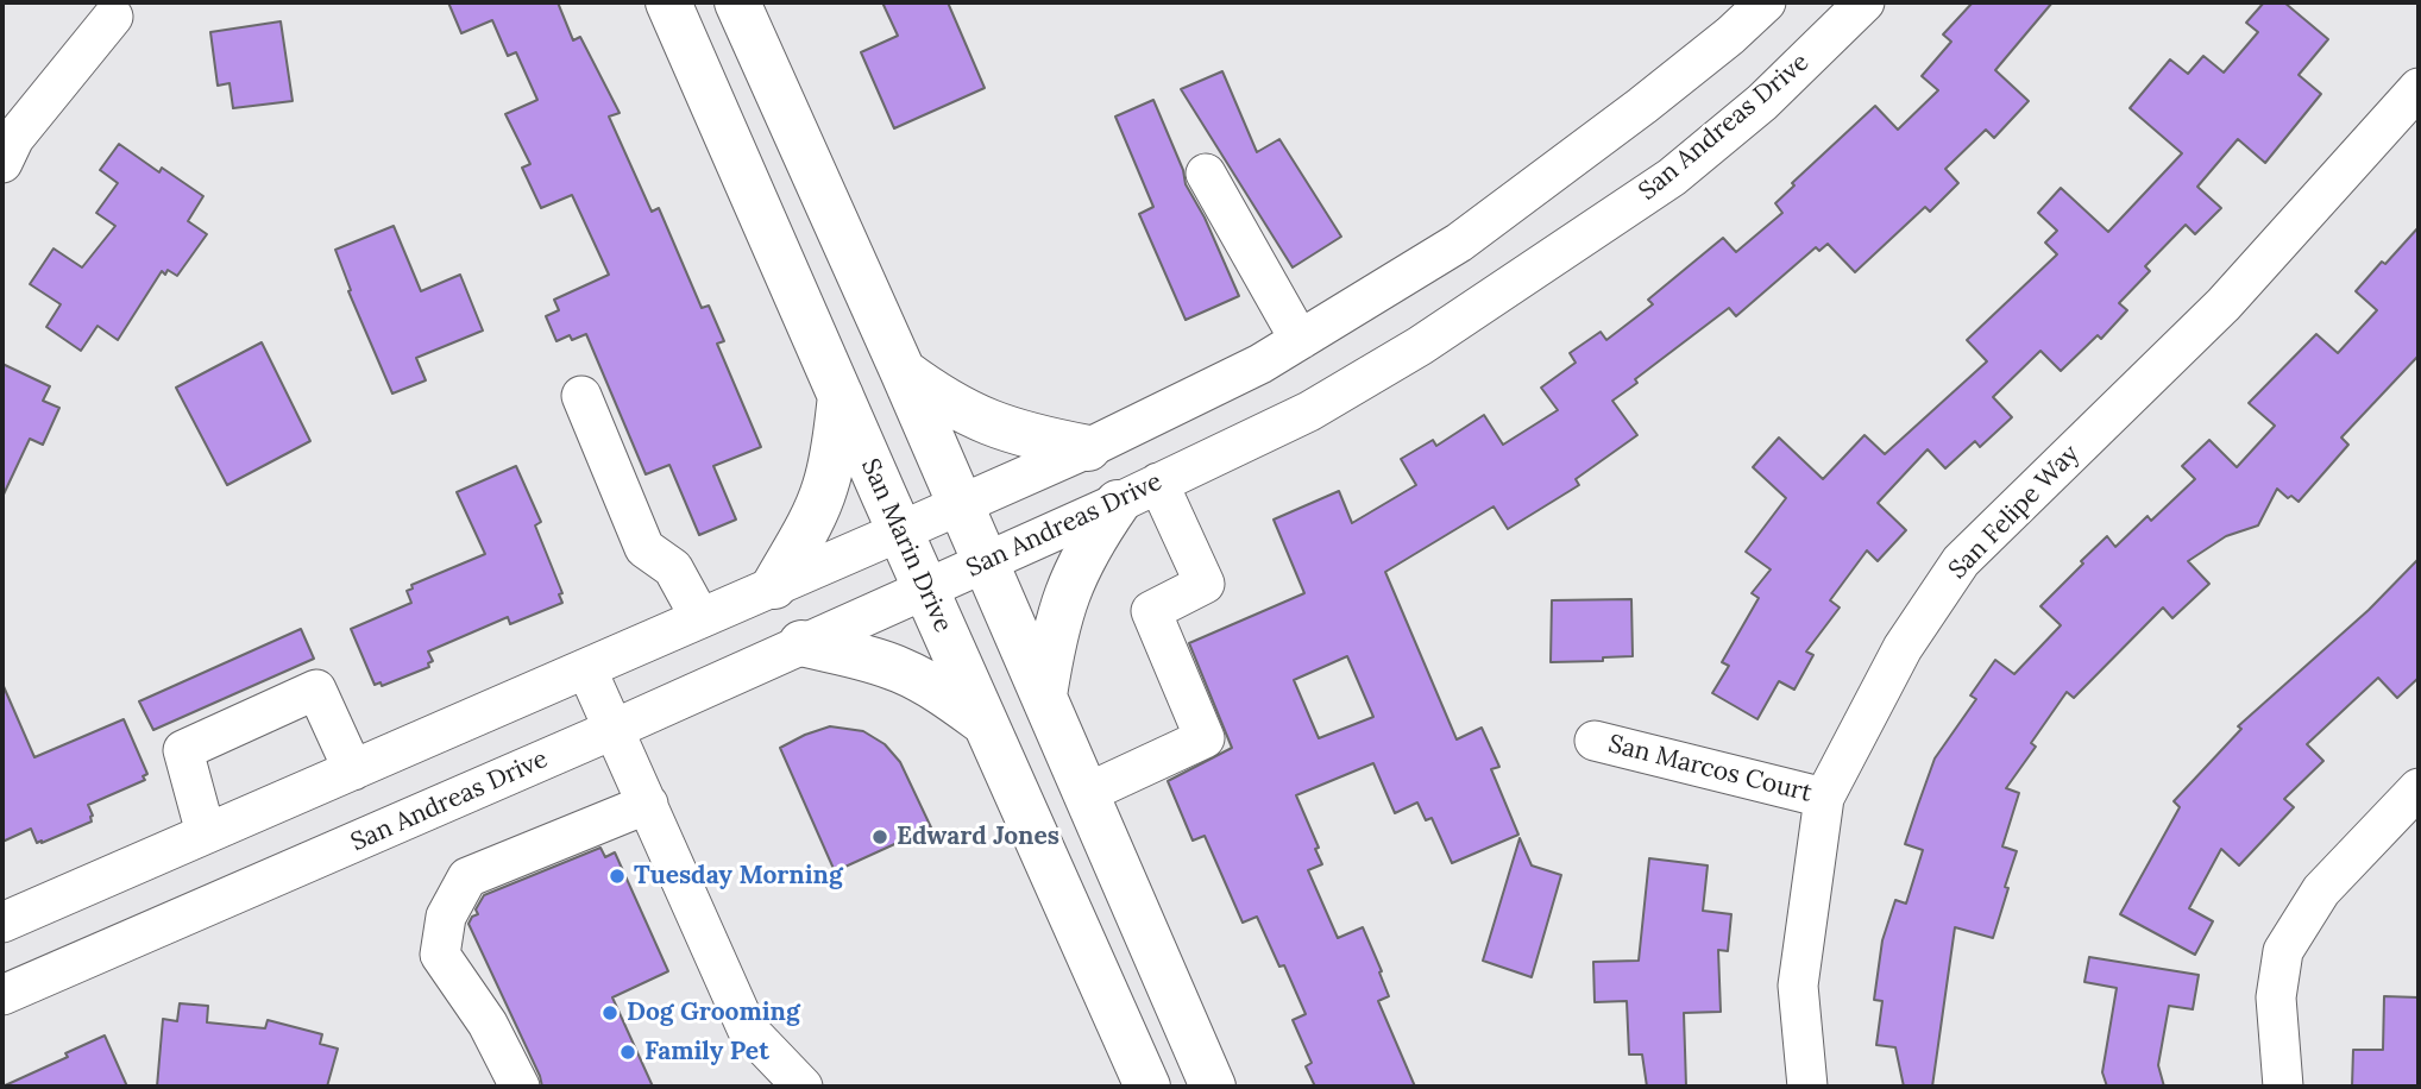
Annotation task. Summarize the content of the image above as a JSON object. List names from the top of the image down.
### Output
{
  "streets": {
    "main road": ["San Marin Drive"],
    "street": ["San Andreas Drive", "San Felipe Way", "San Marcos Court"]
  },
  "crossings": [
    ["San Andreas Drive", "San Marin Drive"],
    ["San Felipe Way", "San Marcos Court"]
  ],
  "places": [
    "Edward Jones",
    "Tuesday Morning",
    "Dog Grooming",
    "Family Pet"
  ]
}
